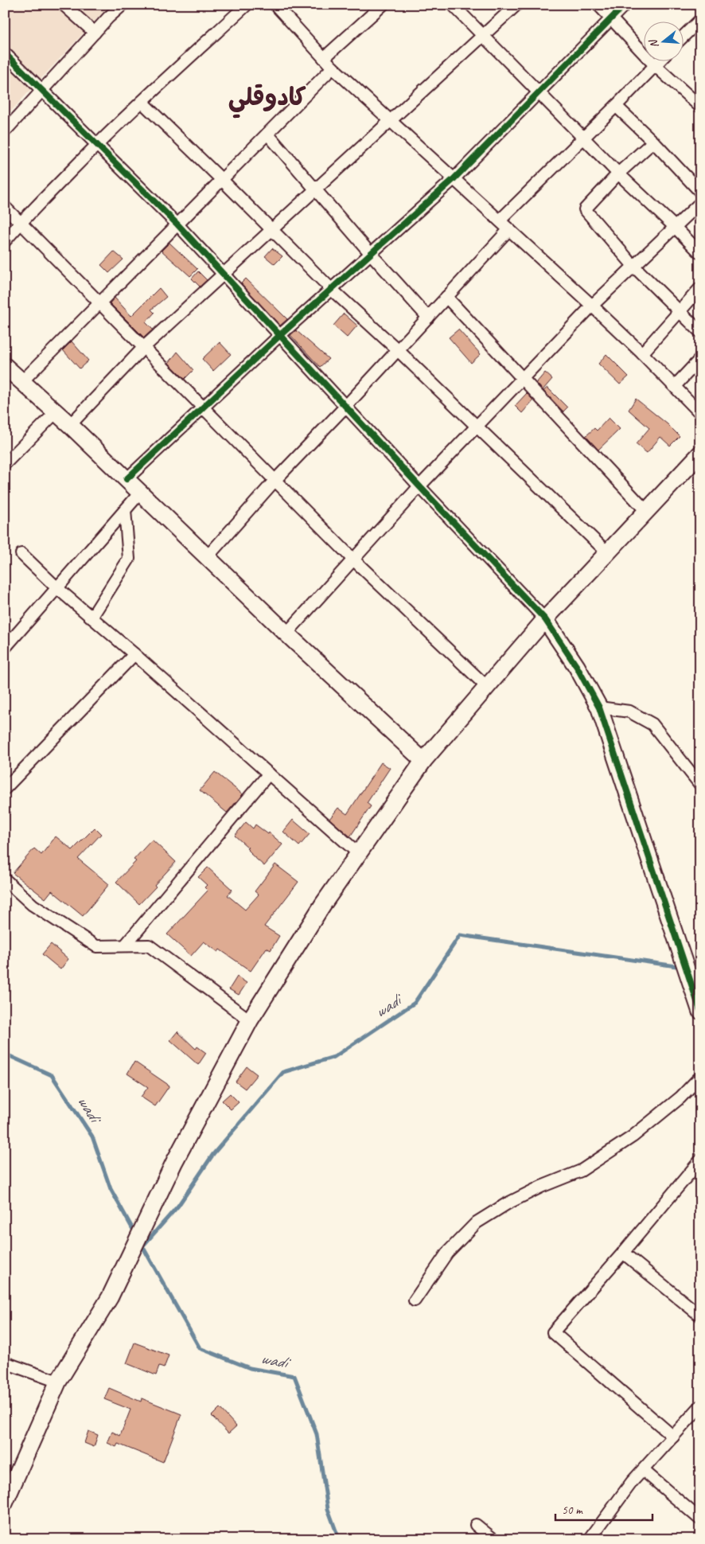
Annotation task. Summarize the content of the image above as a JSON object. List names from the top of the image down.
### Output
{
  "districts": ["كادوقلي"],
  "water": ["wadi"],
  "scale_bar": "50 m",
  "north": "left"
}
